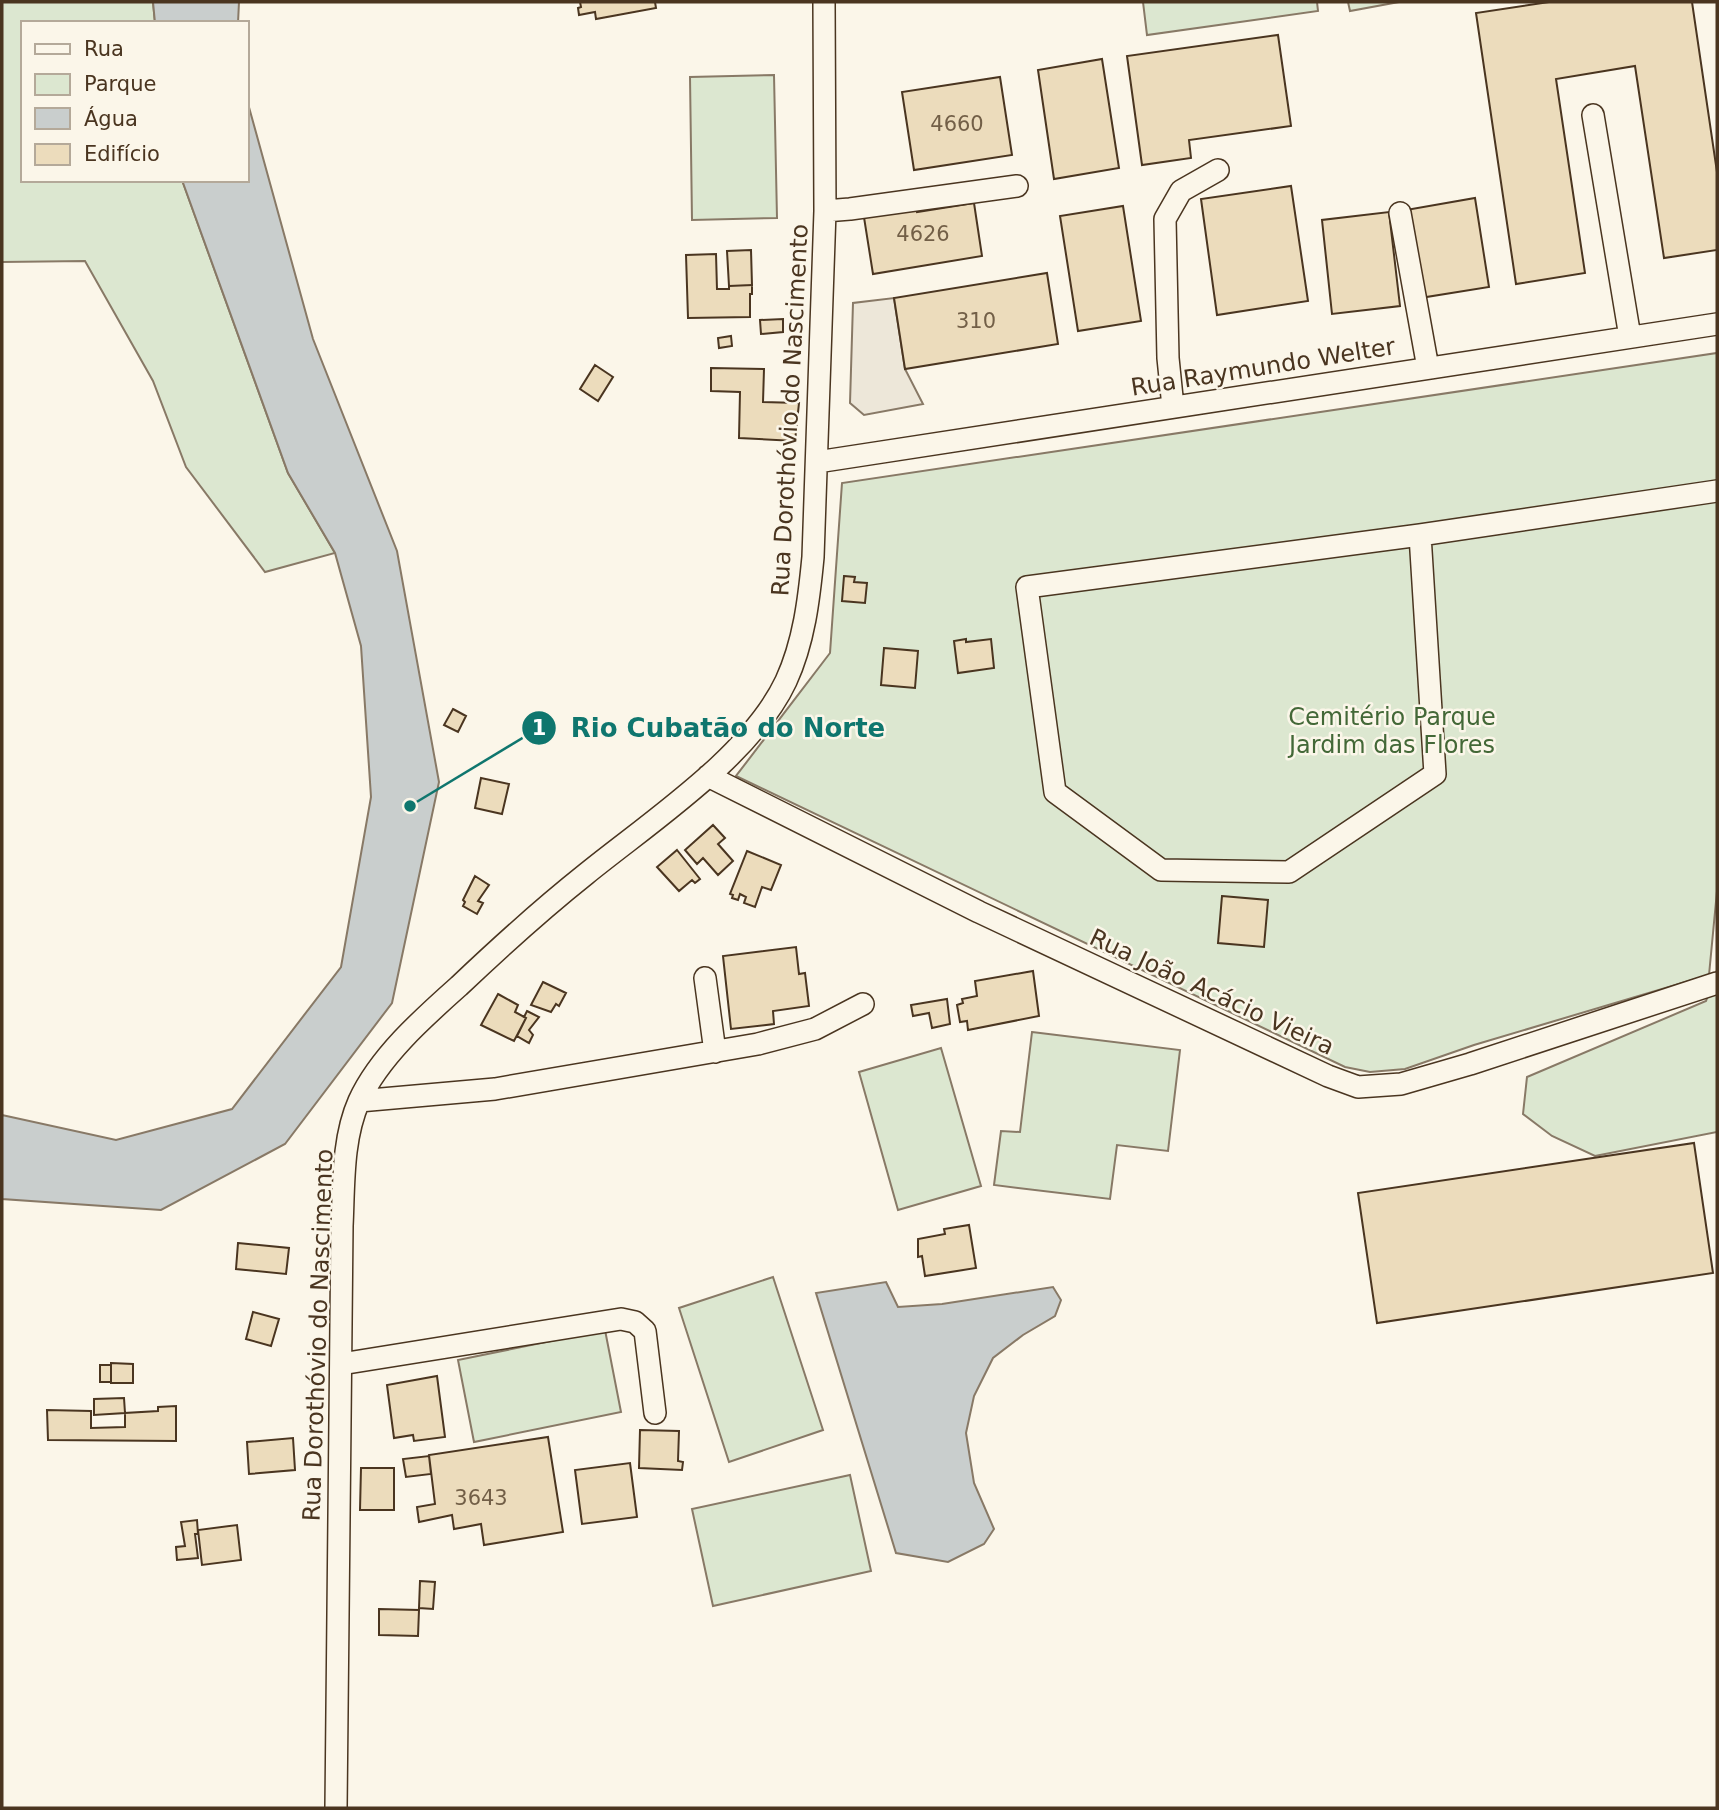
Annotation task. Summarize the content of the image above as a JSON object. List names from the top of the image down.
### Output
{
  "streets": {
    "street": ["Rua Raymundo Welter", "Rua Dorothóvio do Nascimento", "Rua João Acácio Vieira"]
  },
  "crossings": [
    ["Rua Raymundo Welter", "Rua Dorothóvio do Nascimento"],
    ["Rua Dorothóvio do Nascimento", "Rua João Acácio Vieira"]
  ],
  "parks": ["Cemitério Parque Jardim das Flores"],
  "places": ["Rio Cubatão do Norte"],
  "house_numbers": [
    "4660",
    "4626",
    "310",
    "3643"
  ],
  "legend": [
    "Rua",
    "Parque",
    "Água",
    "Edifício"
  ]
}
